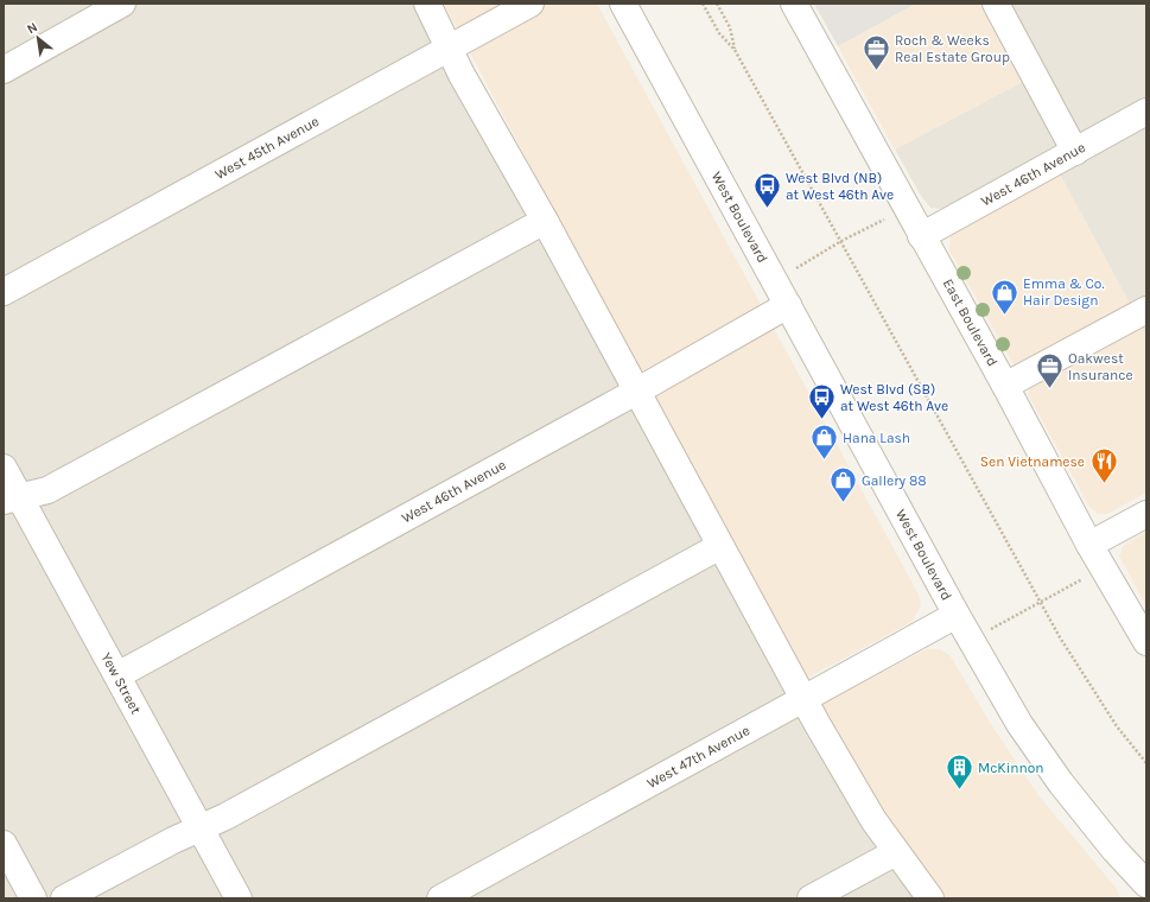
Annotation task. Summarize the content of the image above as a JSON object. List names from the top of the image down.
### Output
{
  "streets": {
    "street": [
      "West 45th Avenue",
      "West 46th Avenue",
      "West Boulevard",
      "East Boulevard",
      "Yew Street",
      "West 47th Avenue"
    ]
  },
  "crossings": [
    ["West 46th Avenue", "West Boulevard"],
    ["West 46th Avenue", "East Boulevard"],
    ["West 46th Avenue", "Yew Street"],
    ["West Boulevard", "West 47th Avenue"]
  ],
  "places": {
    "office": ["Roch & Weeks Real Estate Group", "Oakwest Insurance"],
    "bus stop": ["West Blvd (NB) at West 46th Ave", "West Blvd (SB) at West 46th Ave"],
    "shop": ["Emma & Co. Hair Design", "Hana Lash", "Gallery 88"],
    "restaurant": ["Sen Vietnamese"],
    "building": ["McKinnon"]
  },
  "north": "top left"
}
